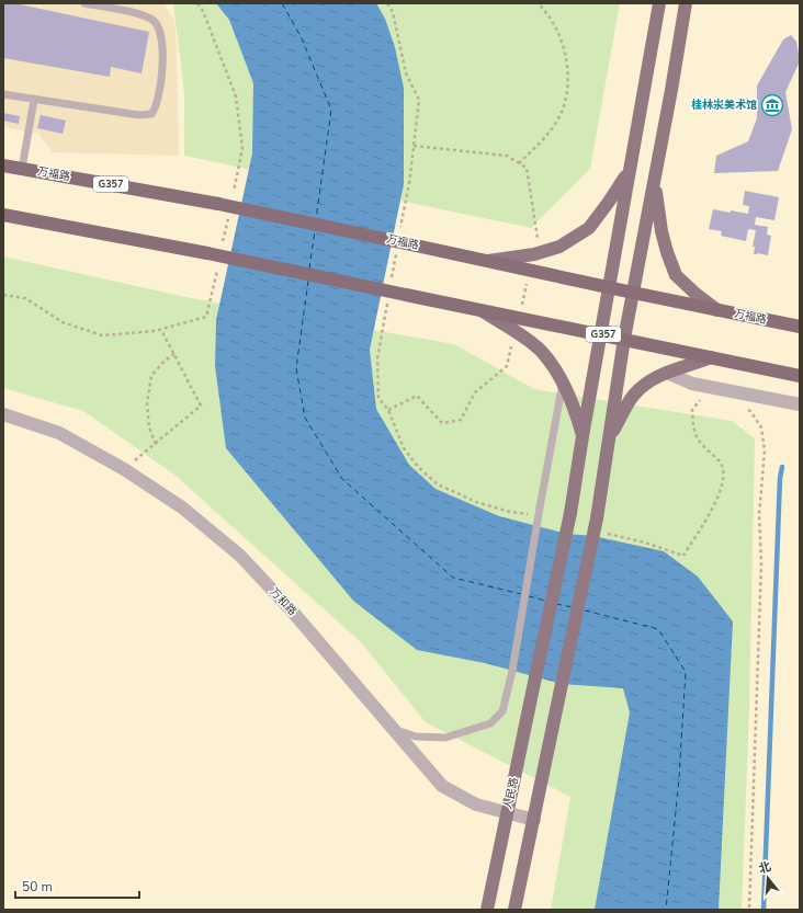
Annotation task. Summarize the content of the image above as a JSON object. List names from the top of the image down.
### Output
{
  "streets": {
    "highway": ["万福路", "G357"],
    "main road": ["人民路"],
    "street": ["万和路"]
  },
  "crossings": [
    ["万福路", "人民路"],
    ["G357", "人民路"],
    ["万和路", "人民路"]
  ],
  "places": {
    "museum": ["桂林汖美术馆"]
  },
  "scale_bar": "50 m",
  "north": "top"
}
